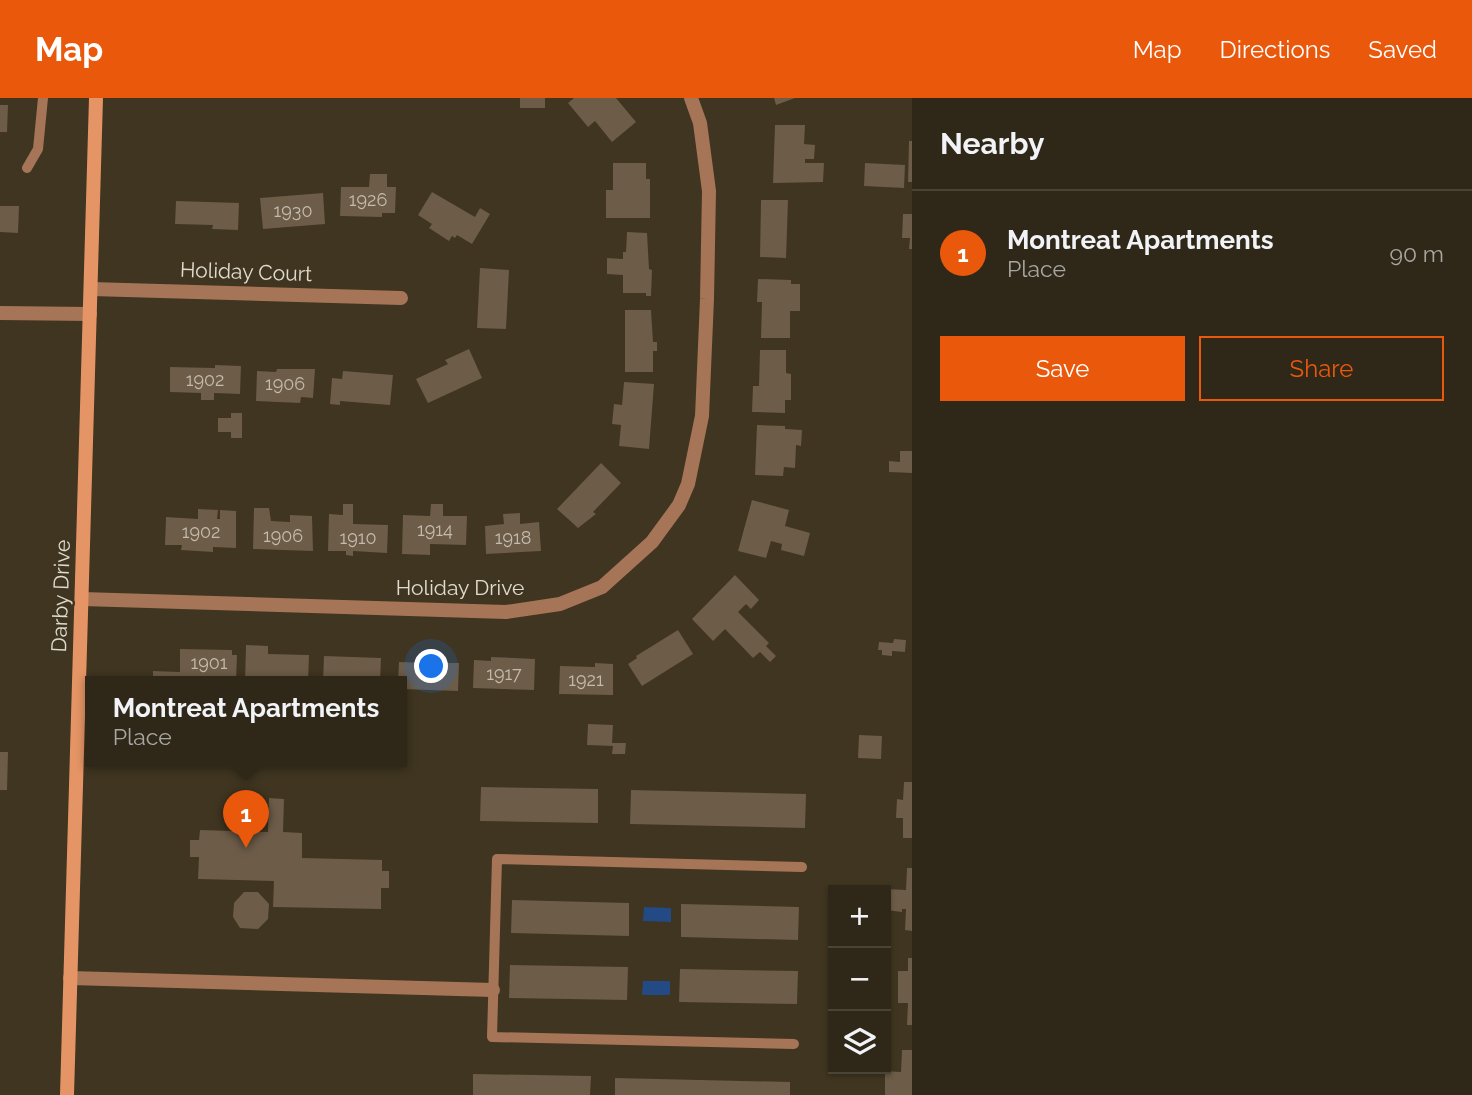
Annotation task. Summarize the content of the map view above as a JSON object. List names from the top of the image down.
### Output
{
  "streets": {
    "main road": ["Darby Drive"],
    "street": ["Holiday Court", "Holiday Drive"]
  },
  "crossings": [
    ["Holiday Court", "Darby Drive"],
    ["Holiday Drive", "Darby Drive"]
  ],
  "house_numbers": [
    "1926",
    "1930",
    "1902",
    "1906",
    "1914",
    "1902",
    "1906",
    "1910",
    "1918",
    "1901",
    "1917",
    "1921"
  ],
  "page": {
    "header": "Map",
    "nav": ["Map", "Directions", "Saved"],
    "heading": "Nearby",
    "list": [
      {
        "mark": "1",
        "name": "Montreat Apartments",
        "note": "Place",
        "value": "90 m"
      }
    ],
    "buttons": ["Save", "Share"],
    "popup": ["Montreat Apartments", "Place"],
    "pins": "1",
    "map_buttons": ["+", "−"]
  }
}
